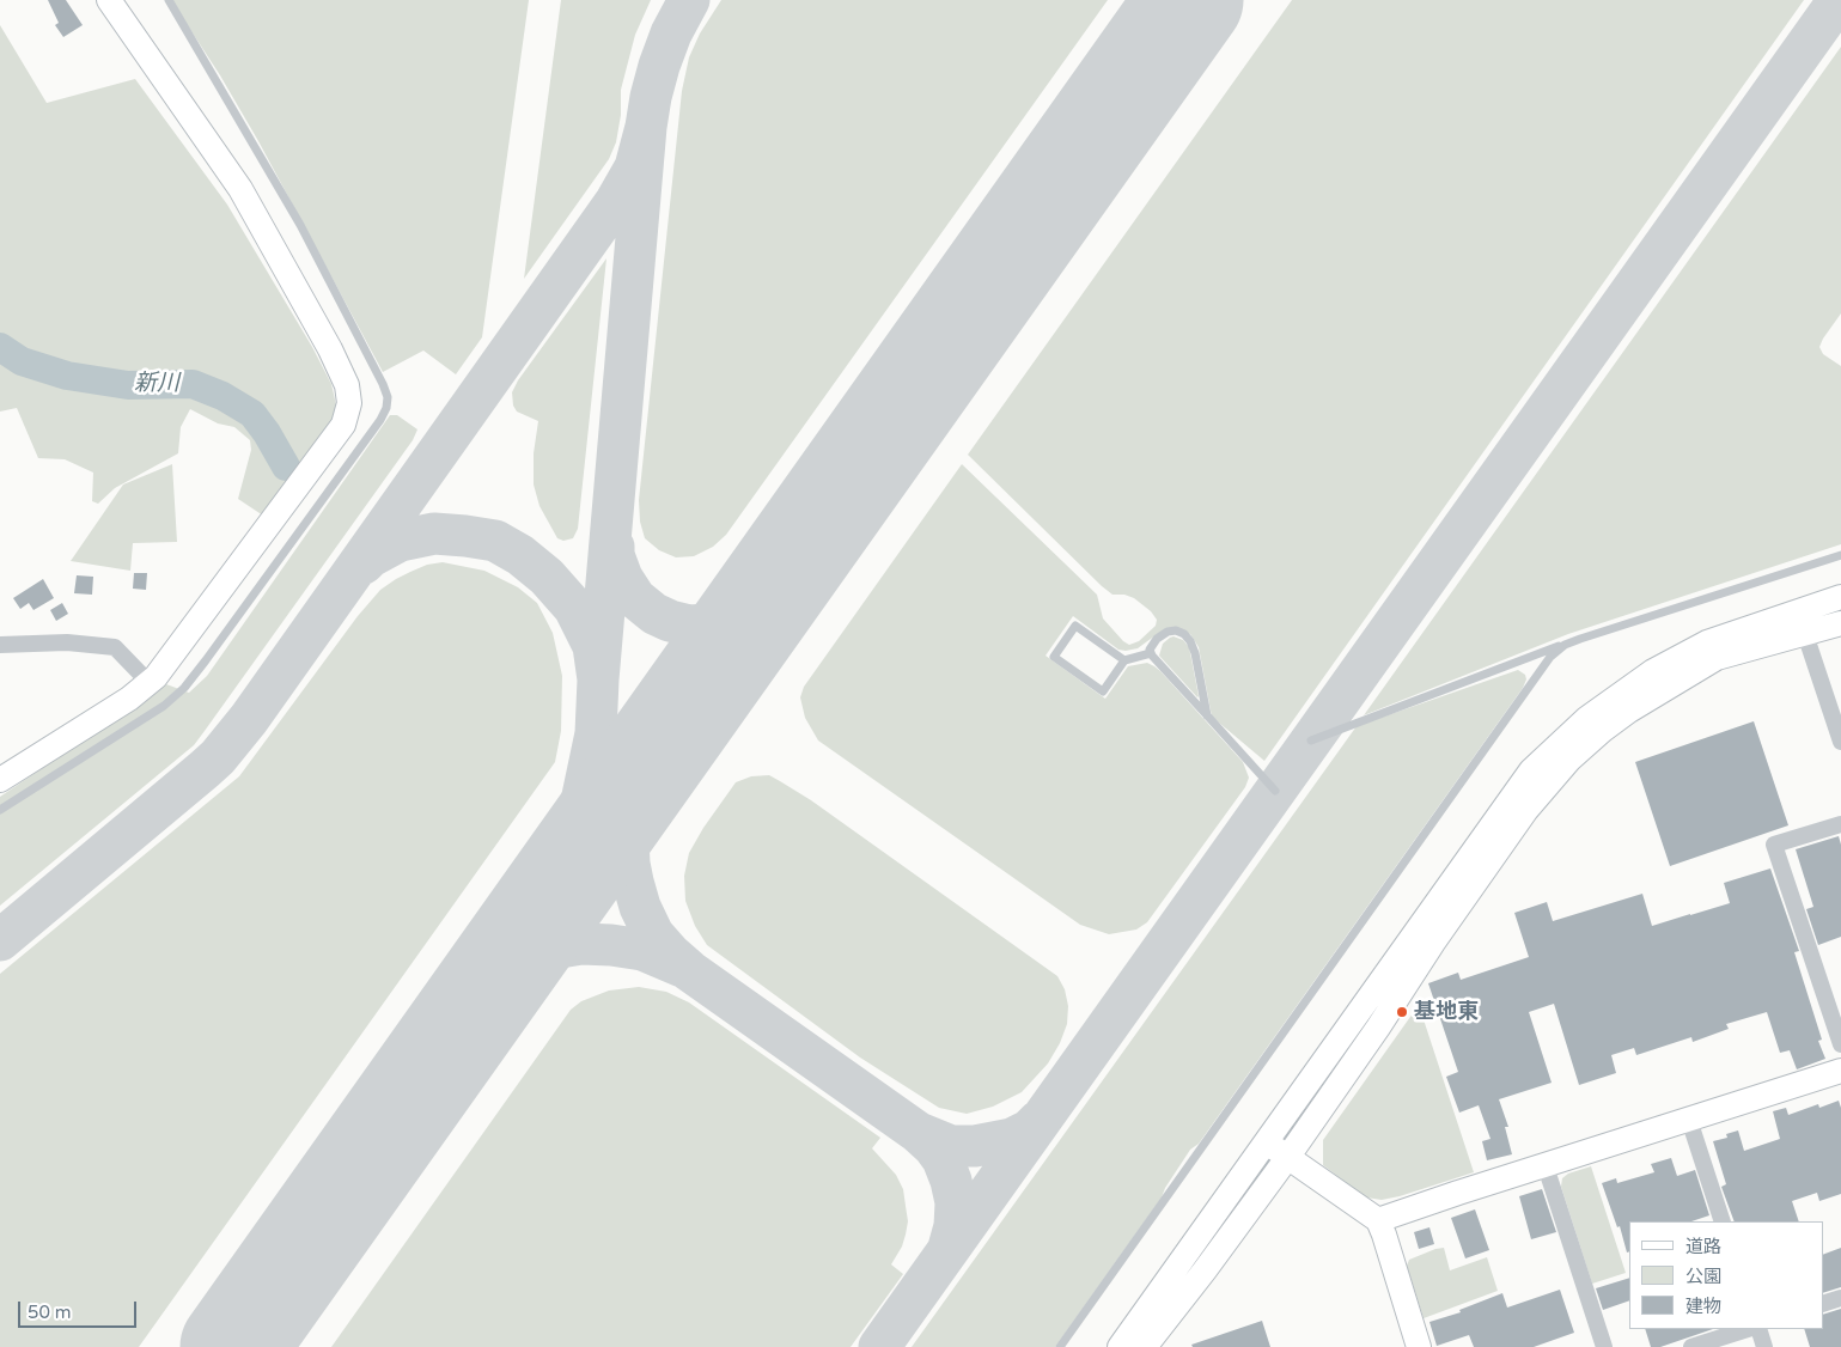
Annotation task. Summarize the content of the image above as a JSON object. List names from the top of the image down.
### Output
{
  "water": ["新川"],
  "places": ["基地東"],
  "legend": ["道路", "公園", "建物"],
  "scale_bar": "50 m"
}
